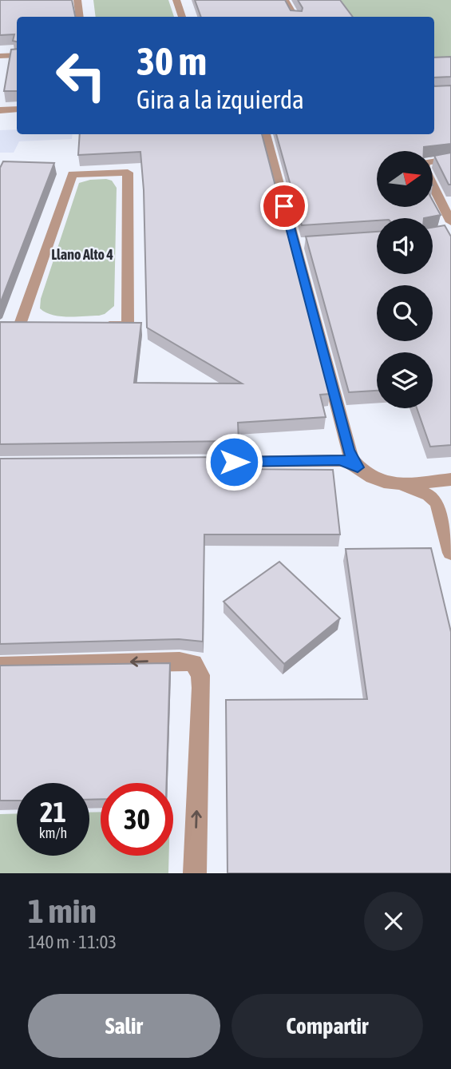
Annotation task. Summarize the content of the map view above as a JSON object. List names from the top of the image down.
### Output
{
  "districts": ["Llano Alto 4"],
  "north": "right",
  "page": {
    "turn": ["30 m", "Gira a la izquierda"],
    "speed": "21 km/h",
    "limit": "30",
    "heading": ["1 min", "140 m · 11:03"],
    "buttons": ["Salir", "Compartir"]
  }
}
